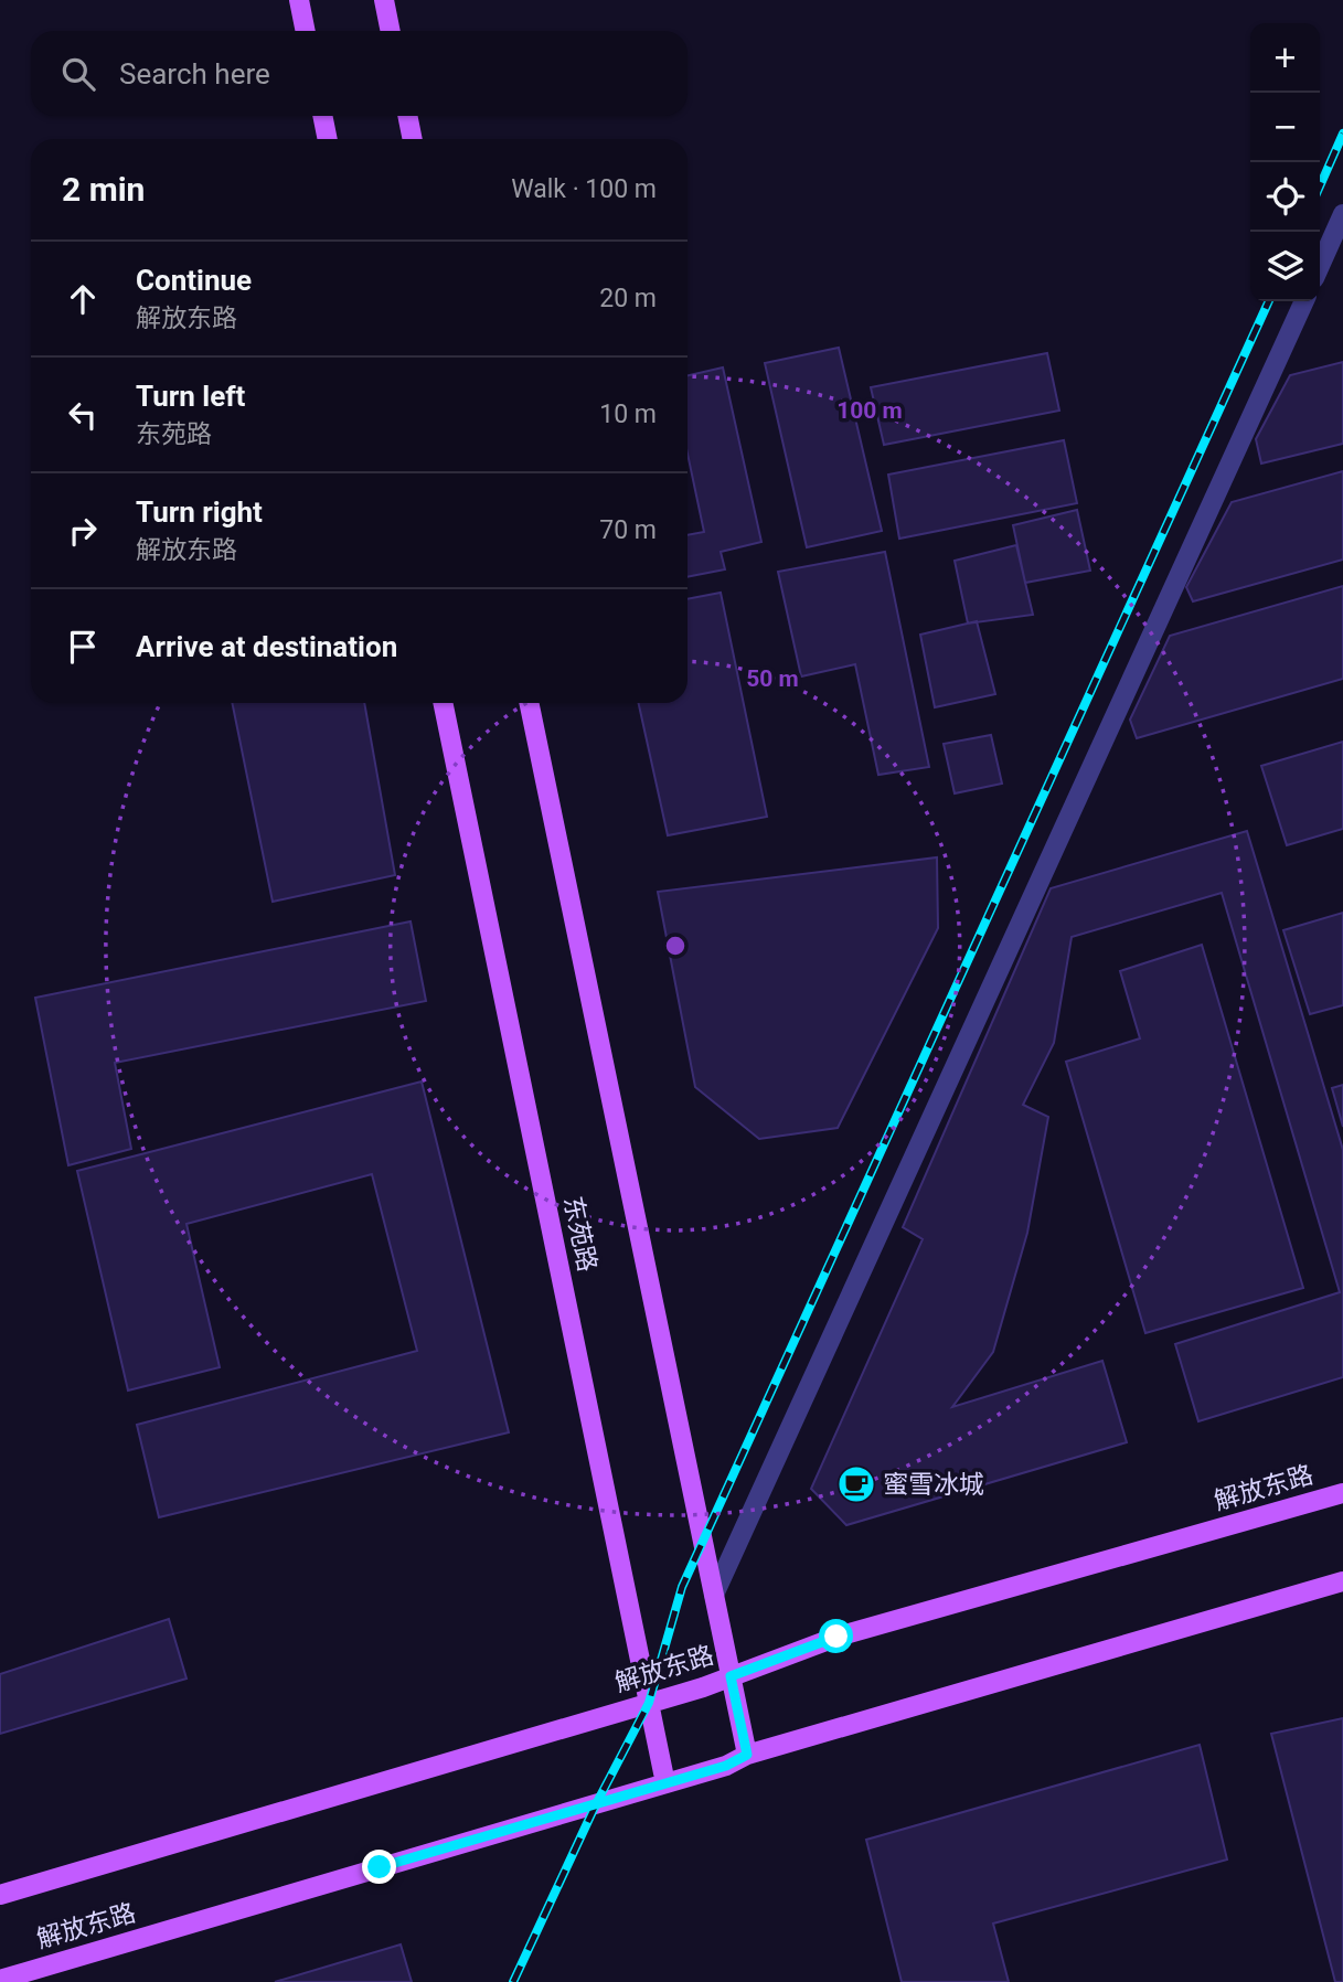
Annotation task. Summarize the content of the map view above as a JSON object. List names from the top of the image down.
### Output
{
  "streets": {
    "main road": ["东苑路", "解放东路"]
  },
  "crossings": [
    ["东苑路", "解放东路"]
  ],
  "places": {
    "cafe": ["蜜雪冰城"]
  },
  "page": {
    "map_buttons": ["+", "−"],
    "search": "Search here",
    "heading": ["2 min", "Walk · 100 m"],
    "list": [
      ["Continue", "解放东路", "20 m"],
      ["Turn left", "东苑路", "10 m"],
      ["Turn right", "解放东路", "70 m"],
      "Arrive at destination"
    ]
  },
  "rings": ["100 m", "50 m"]
}
